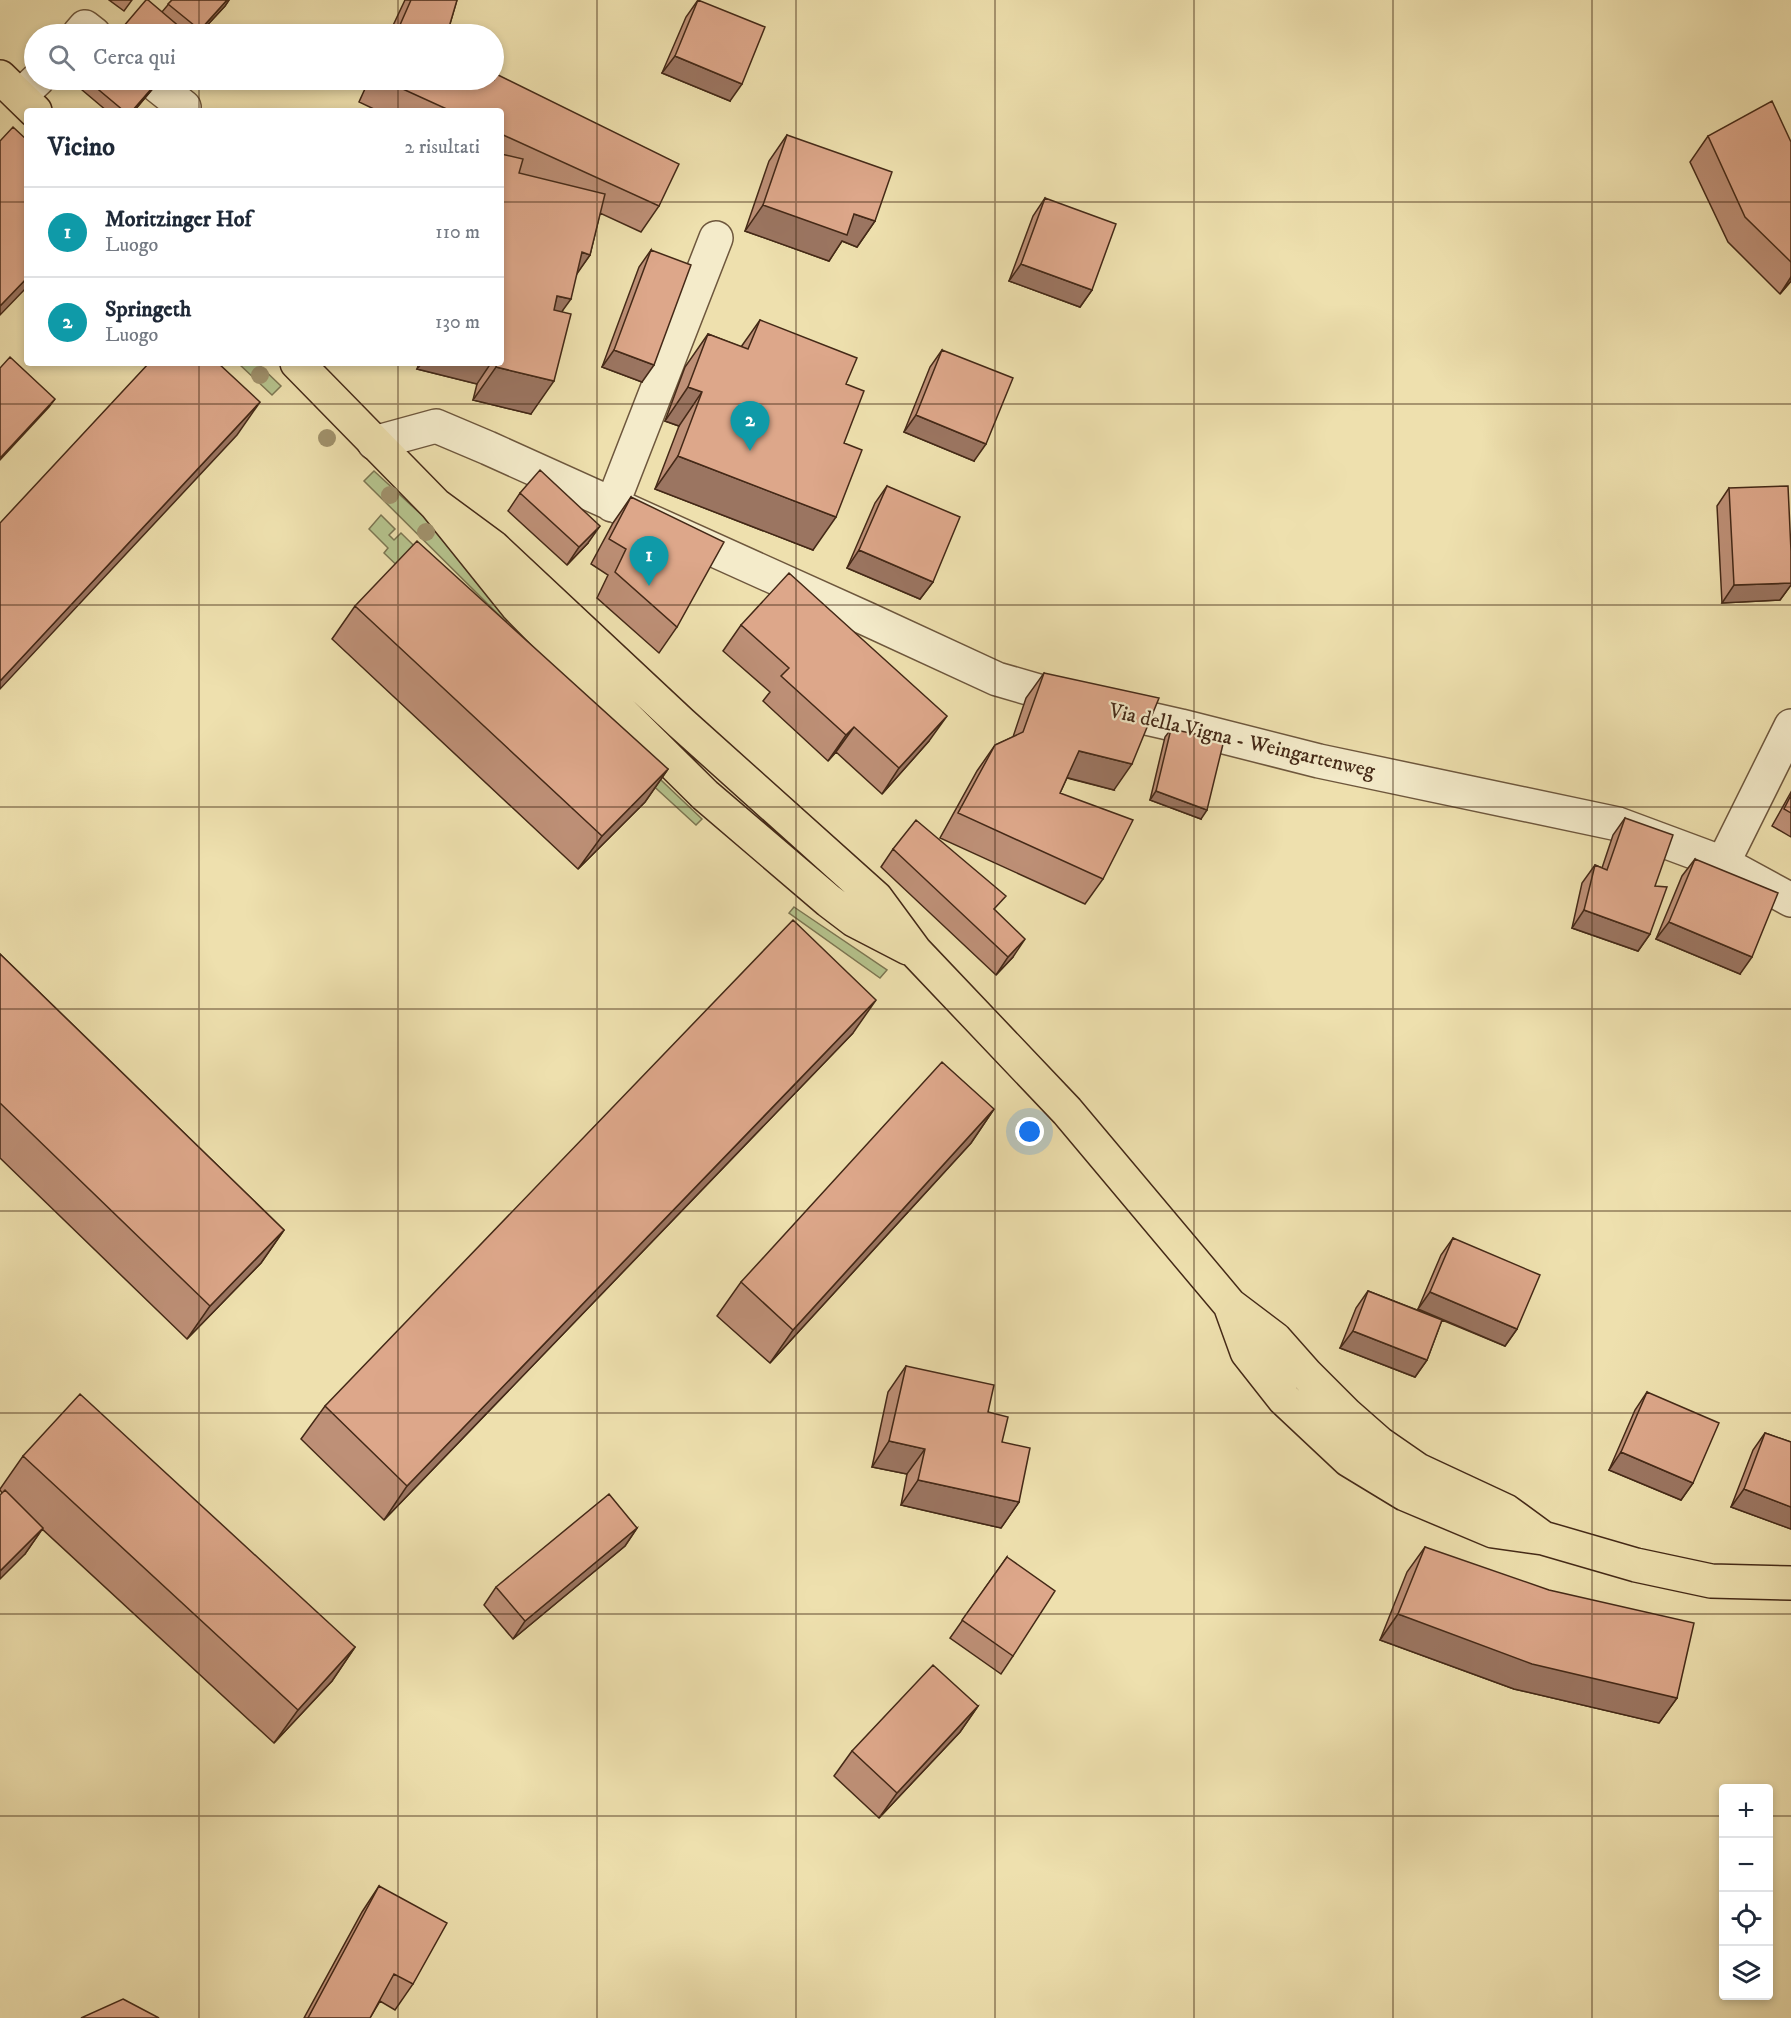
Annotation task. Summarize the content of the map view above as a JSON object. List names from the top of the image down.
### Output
{
  "streets": {
    "street": ["Via della Vigna - Weingartenweg"]
  },
  "page": {
    "search": "Cerca qui",
    "heading": ["Vicino", "2 risultati"],
    "list": [
      {
        "mark": "1",
        "name": "Moritzinger Hof",
        "note": "Luogo",
        "value": "110 m"
      },
      {
        "mark": "2",
        "name": "Springeth",
        "note": "Luogo",
        "value": "130 m"
      }
    ],
    "pins": ["2", "1"],
    "map_buttons": ["+", "−"]
  }
}
